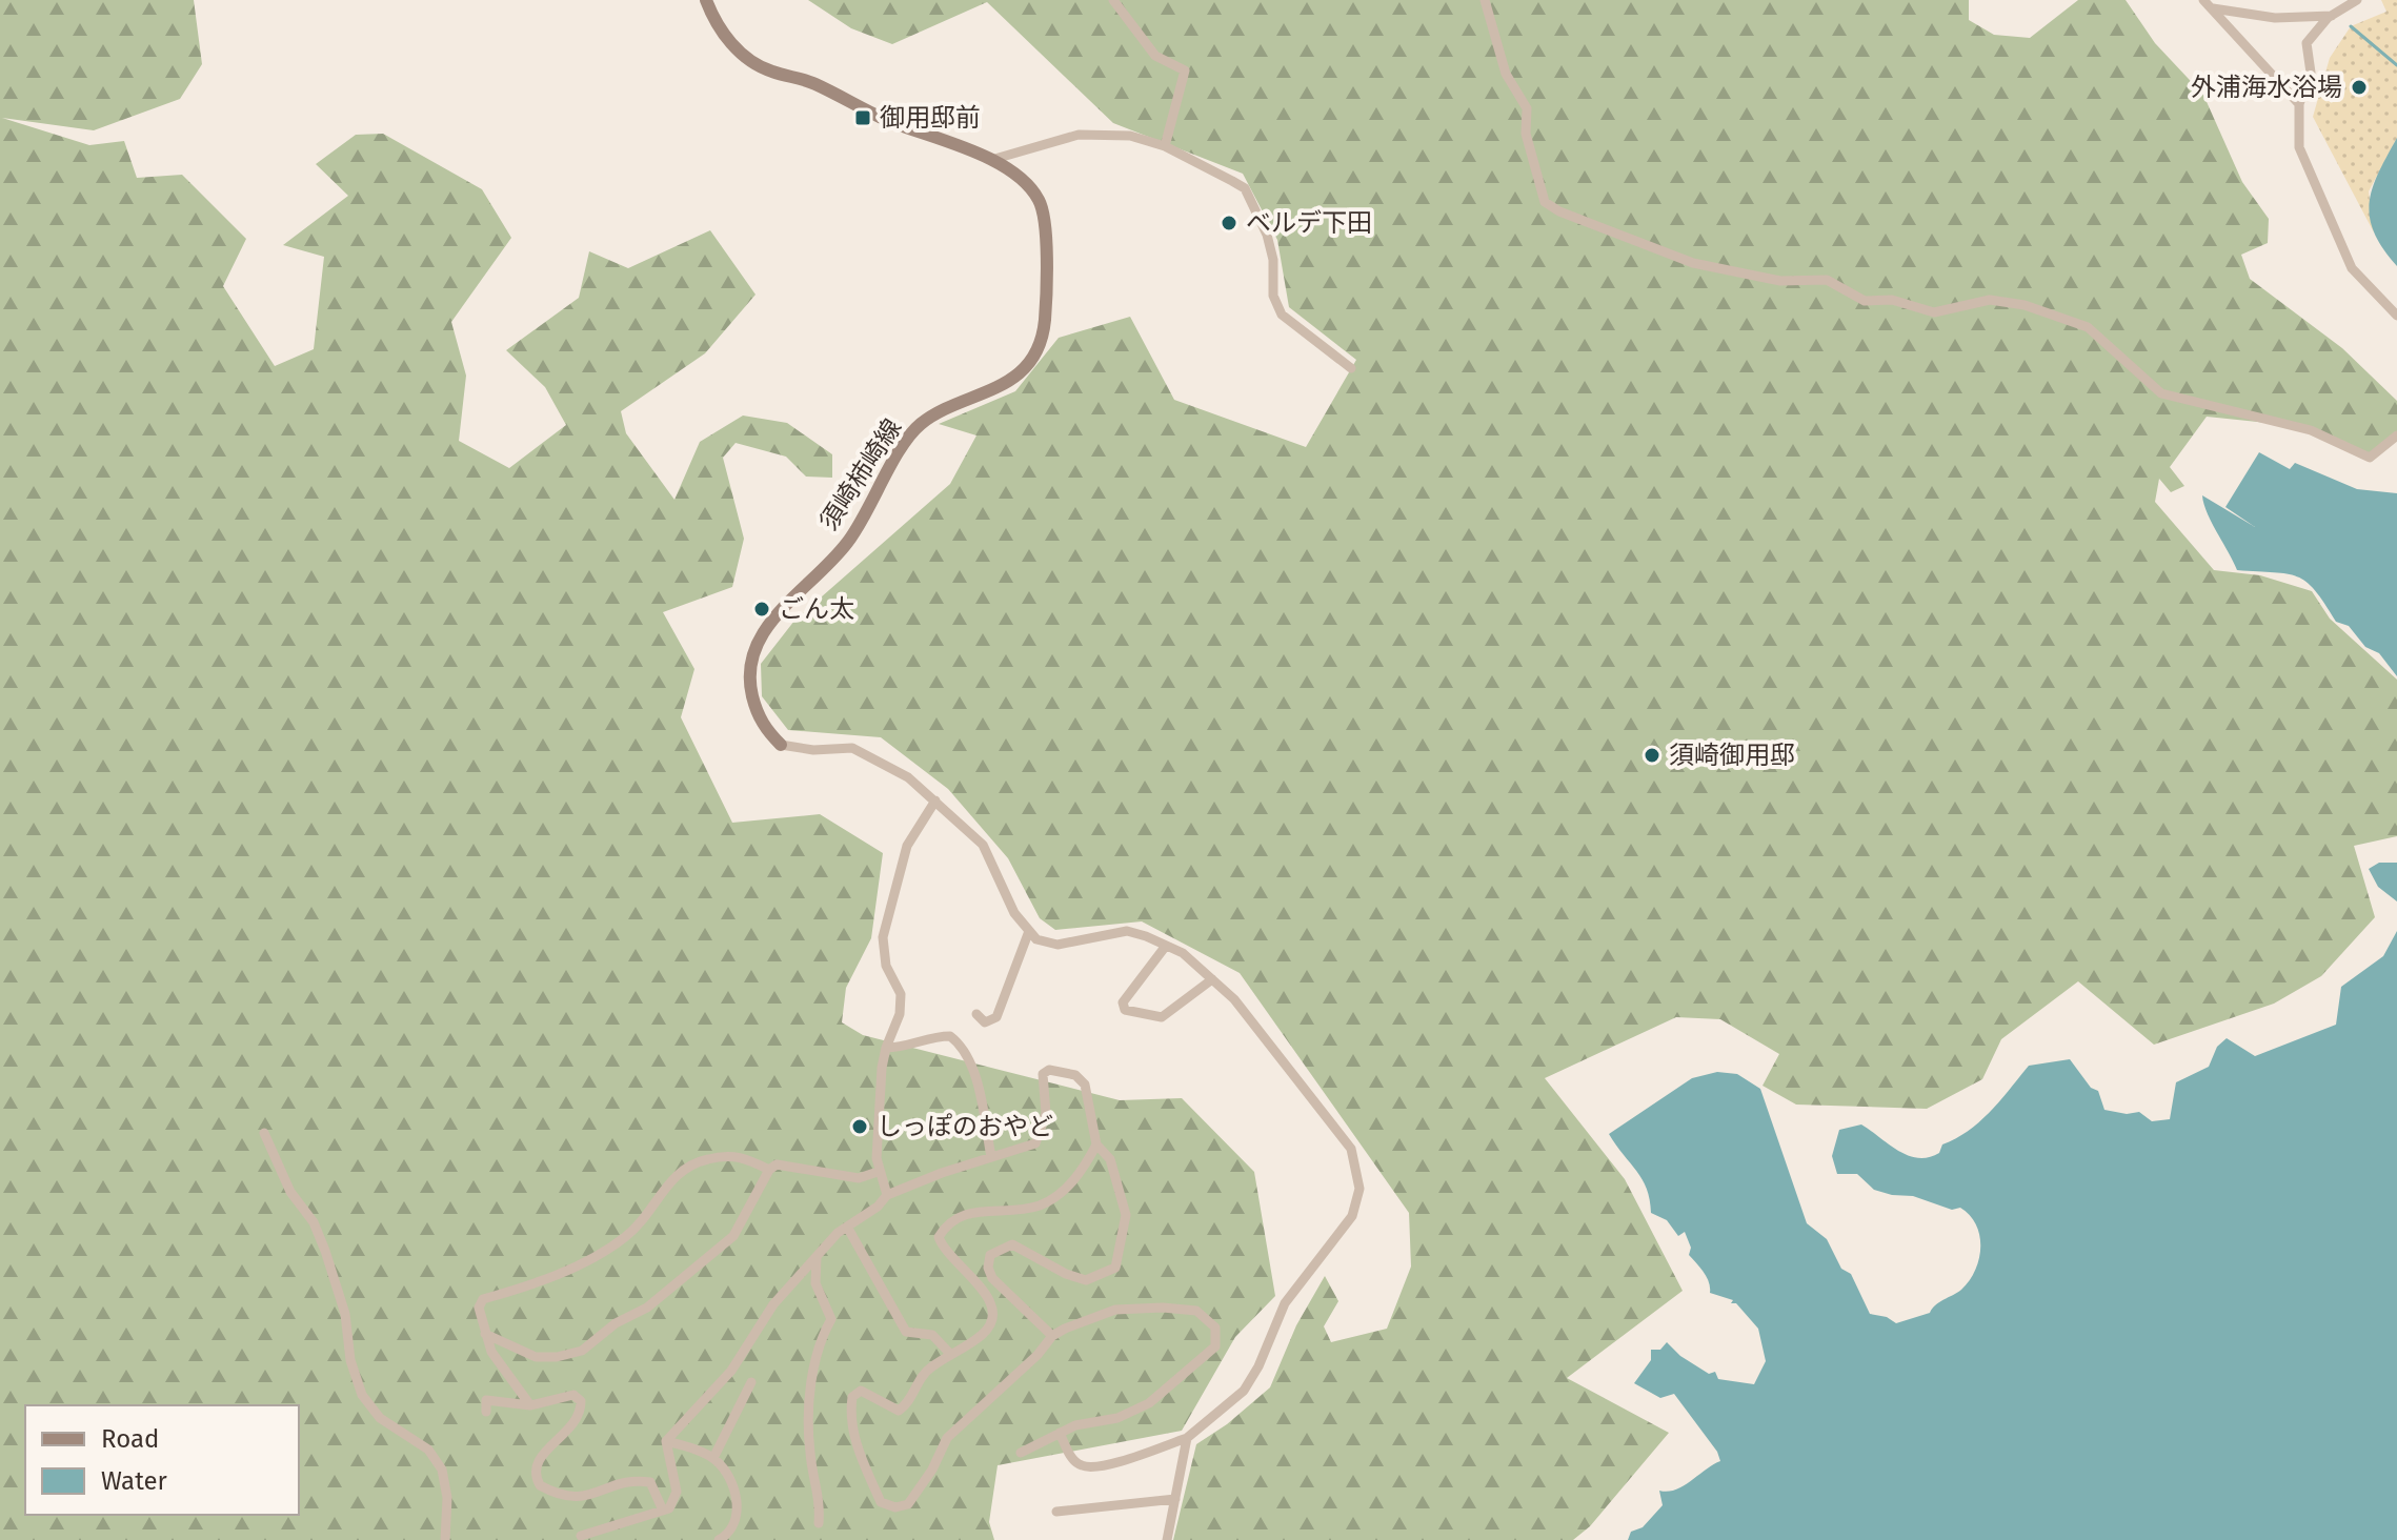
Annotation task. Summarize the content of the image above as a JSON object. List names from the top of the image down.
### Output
{
  "streets": {
    "main road": ["須崎柿崎線"]
  },
  "places": {
    "other": [
      "外浦海水浴場",
      "ベルデ下田",
      "ごん太",
      "須崎御用邸",
      "しっぽのおやど"
    ],
    "transit": ["御用邸前"]
  },
  "legend": ["Road", "Water"]
}
